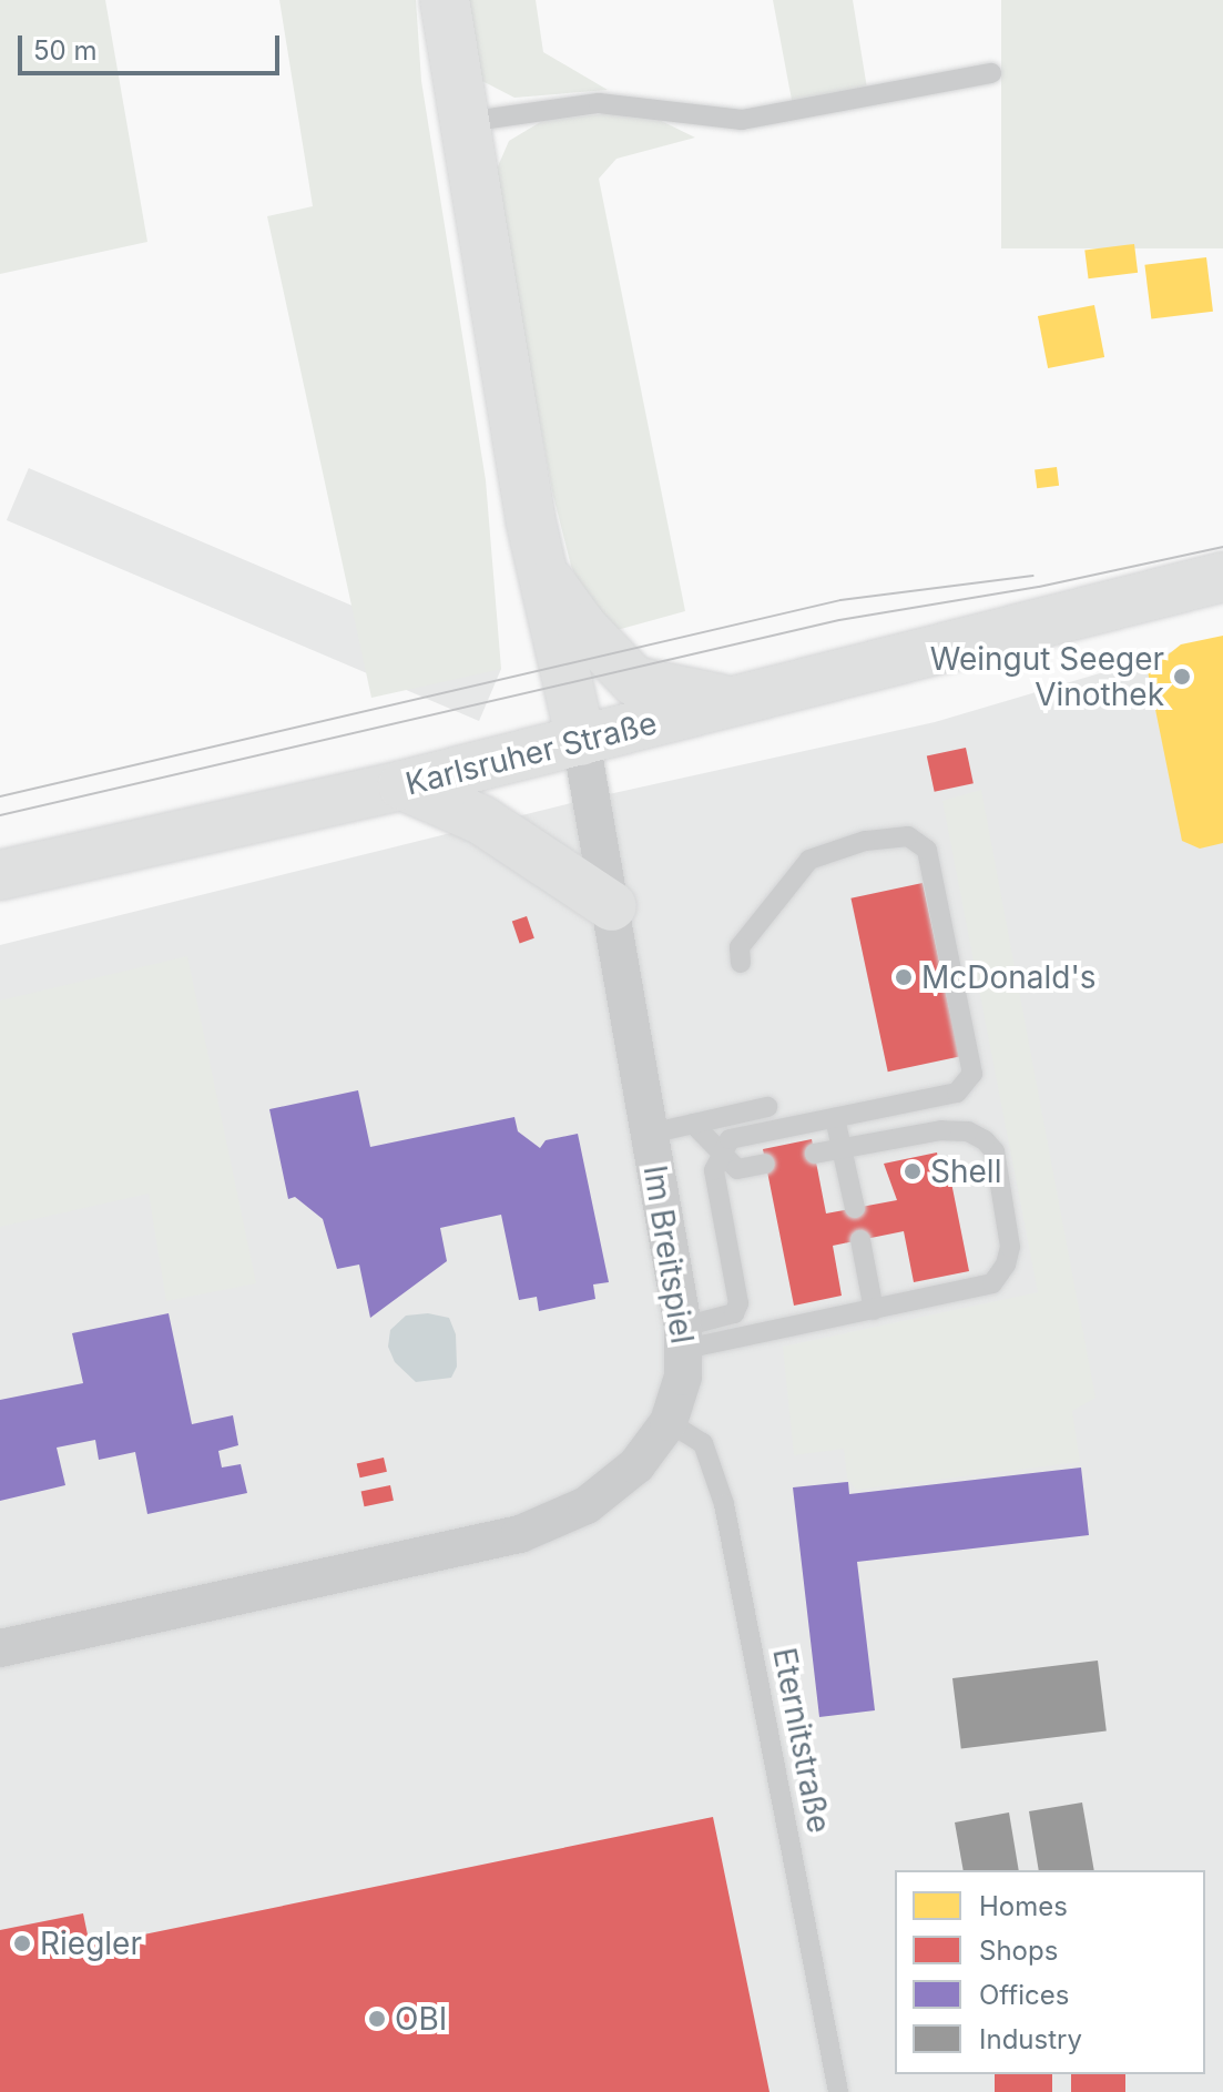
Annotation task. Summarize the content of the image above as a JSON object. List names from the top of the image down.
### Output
{
  "streets": {
    "main road": ["Karlsruher Straße"],
    "street": ["Im Breitspiel"],
    "lane": ["Eternitstraße"]
  },
  "crossings": [
    ["Karlsruher Straße", "Im Breitspiel"],
    ["Im Breitspiel", "Eternitstraße"]
  ],
  "places": [
    "Weingut Seeger Vinothek",
    "McDonald's",
    "Shell",
    "Riegler",
    "OBI"
  ],
  "legend": [
    "Homes",
    "Shops",
    "Offices",
    "Industry"
  ],
  "scale_bar": "50 m"
}
